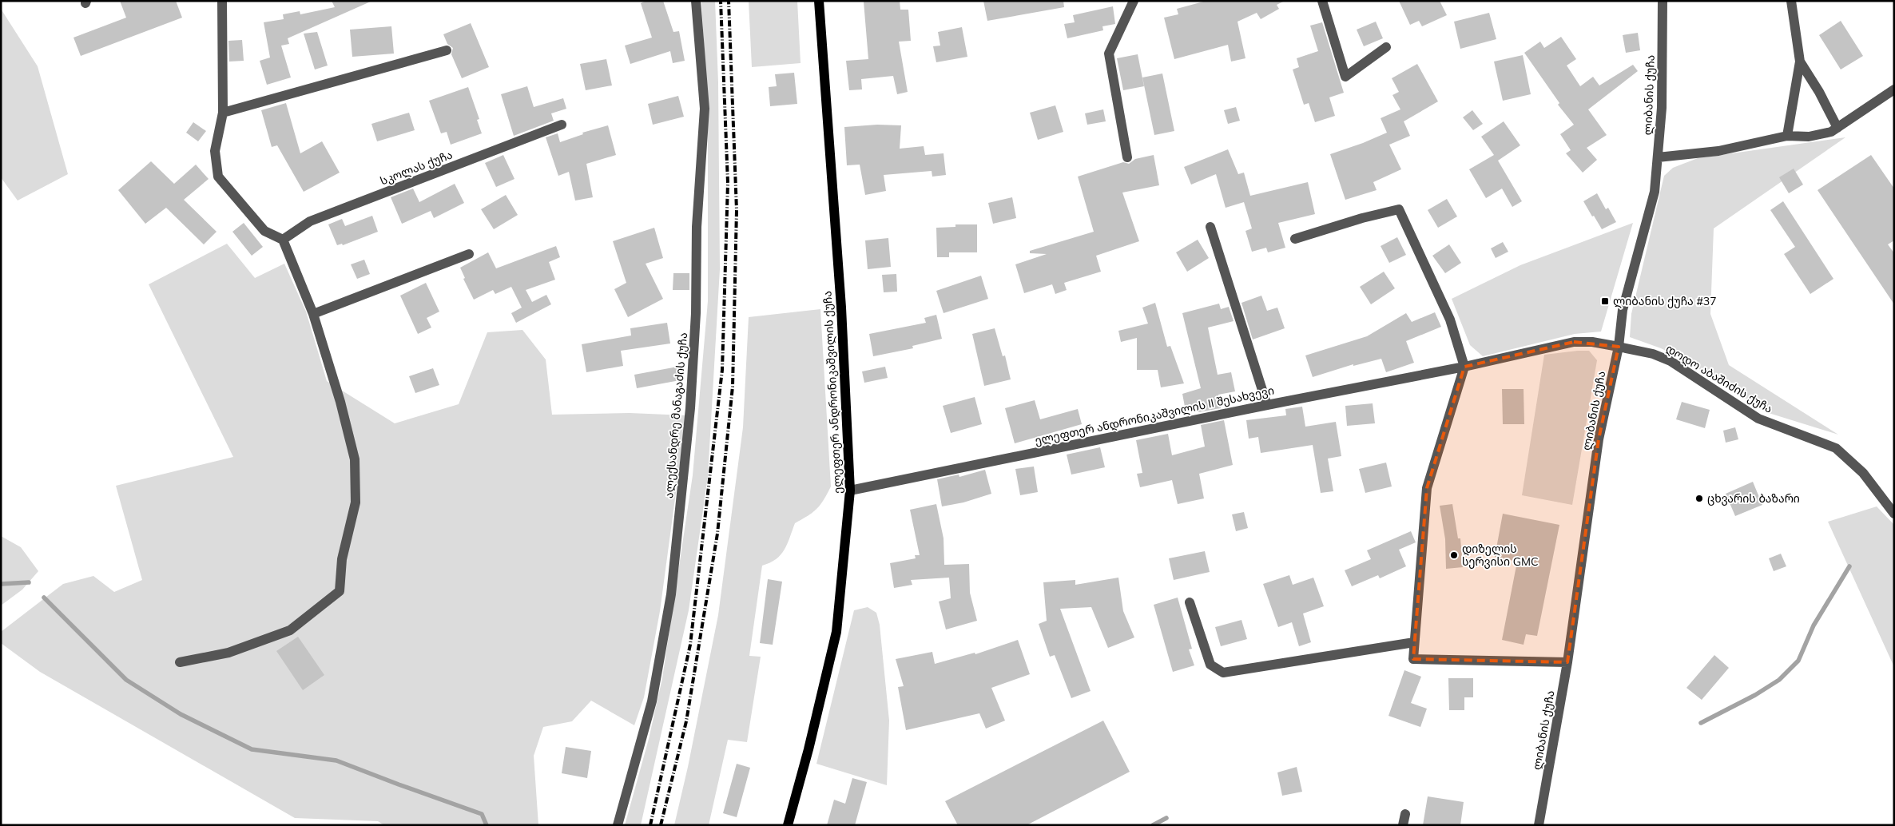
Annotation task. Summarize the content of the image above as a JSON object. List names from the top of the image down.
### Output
{
  "streets": {
    "main road": ["ელეფთერ ანდრონიკაშვილის ქუჩა"],
    "street": [
      "ლიბანის ქუჩა",
      "სკოლას ქუჩა",
      "დოდო აბაშიძის ქუჩა",
      "ალექსანდრე მანაგაძის ქუჩა",
      "ელეფთერ ანდრონიკაშვილის II შესახვევი"
    ]
  },
  "crossings": [
    ["ლიბანის ქუჩა", "დოდო აბაშიძის ქუჩა"],
    ["ლიბანის ქუჩა", "ელეფთერ ანდრონიკაშვილის II შესახვევი"],
    ["დოდო აბაშიძის ქუჩა", "ელეფთერ ანდრონიკაშვილის II შესახვევი"],
    ["ელეფთერ ანდრონიკაშვილის ქუჩა", "ელეფთერ ანდრონიკაშვილის II შესახვევი"]
  ],
  "places": {
    "transit": ["ლიბანის ქუჩა #37"],
    "other": ["ცხვარის ბაზარი", "დიზელის სერვისი GMC"]
  }
}
